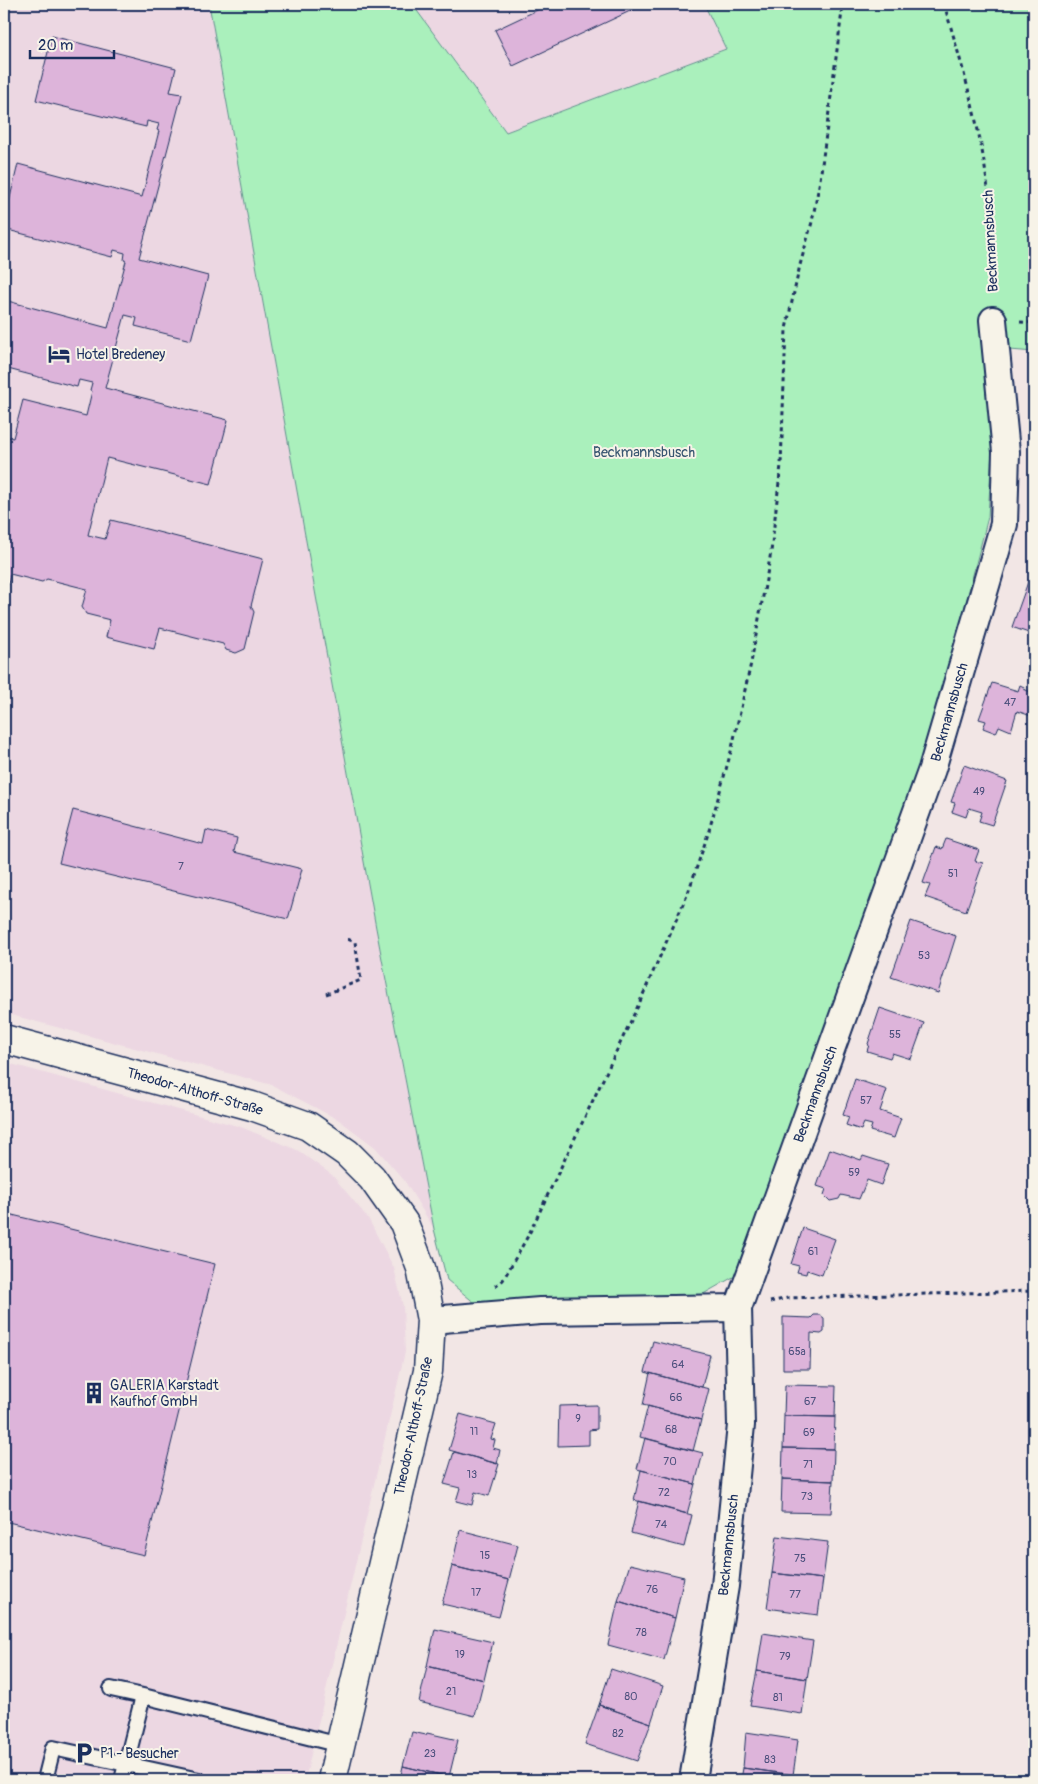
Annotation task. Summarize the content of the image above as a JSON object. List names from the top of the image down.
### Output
{
  "streets": {
    "street": ["Beckmannsbusch", "Theodor-Althoff-Straße"]
  },
  "parks": ["Beckmannsbusch"],
  "places": {
    "hotel": ["Hotel Bredeney"],
    "building": ["GALERIA Karstadt Kaufhof GmbH"],
    "parking": ["P1 - Besucher"]
  },
  "house_numbers": [
    "47",
    "49",
    "7",
    "51",
    "53",
    "55",
    "57",
    "59",
    "61",
    "65a",
    "64",
    "66",
    "67",
    "9",
    "68",
    "11",
    "69",
    "70",
    "71",
    "13",
    "72",
    "73",
    "74",
    "15",
    "75",
    "76",
    "17",
    "77",
    "78",
    "19",
    "79",
    "21",
    "80",
    "81",
    "82",
    "23",
    "83"
  ],
  "scale_bar": "20 m"
}
